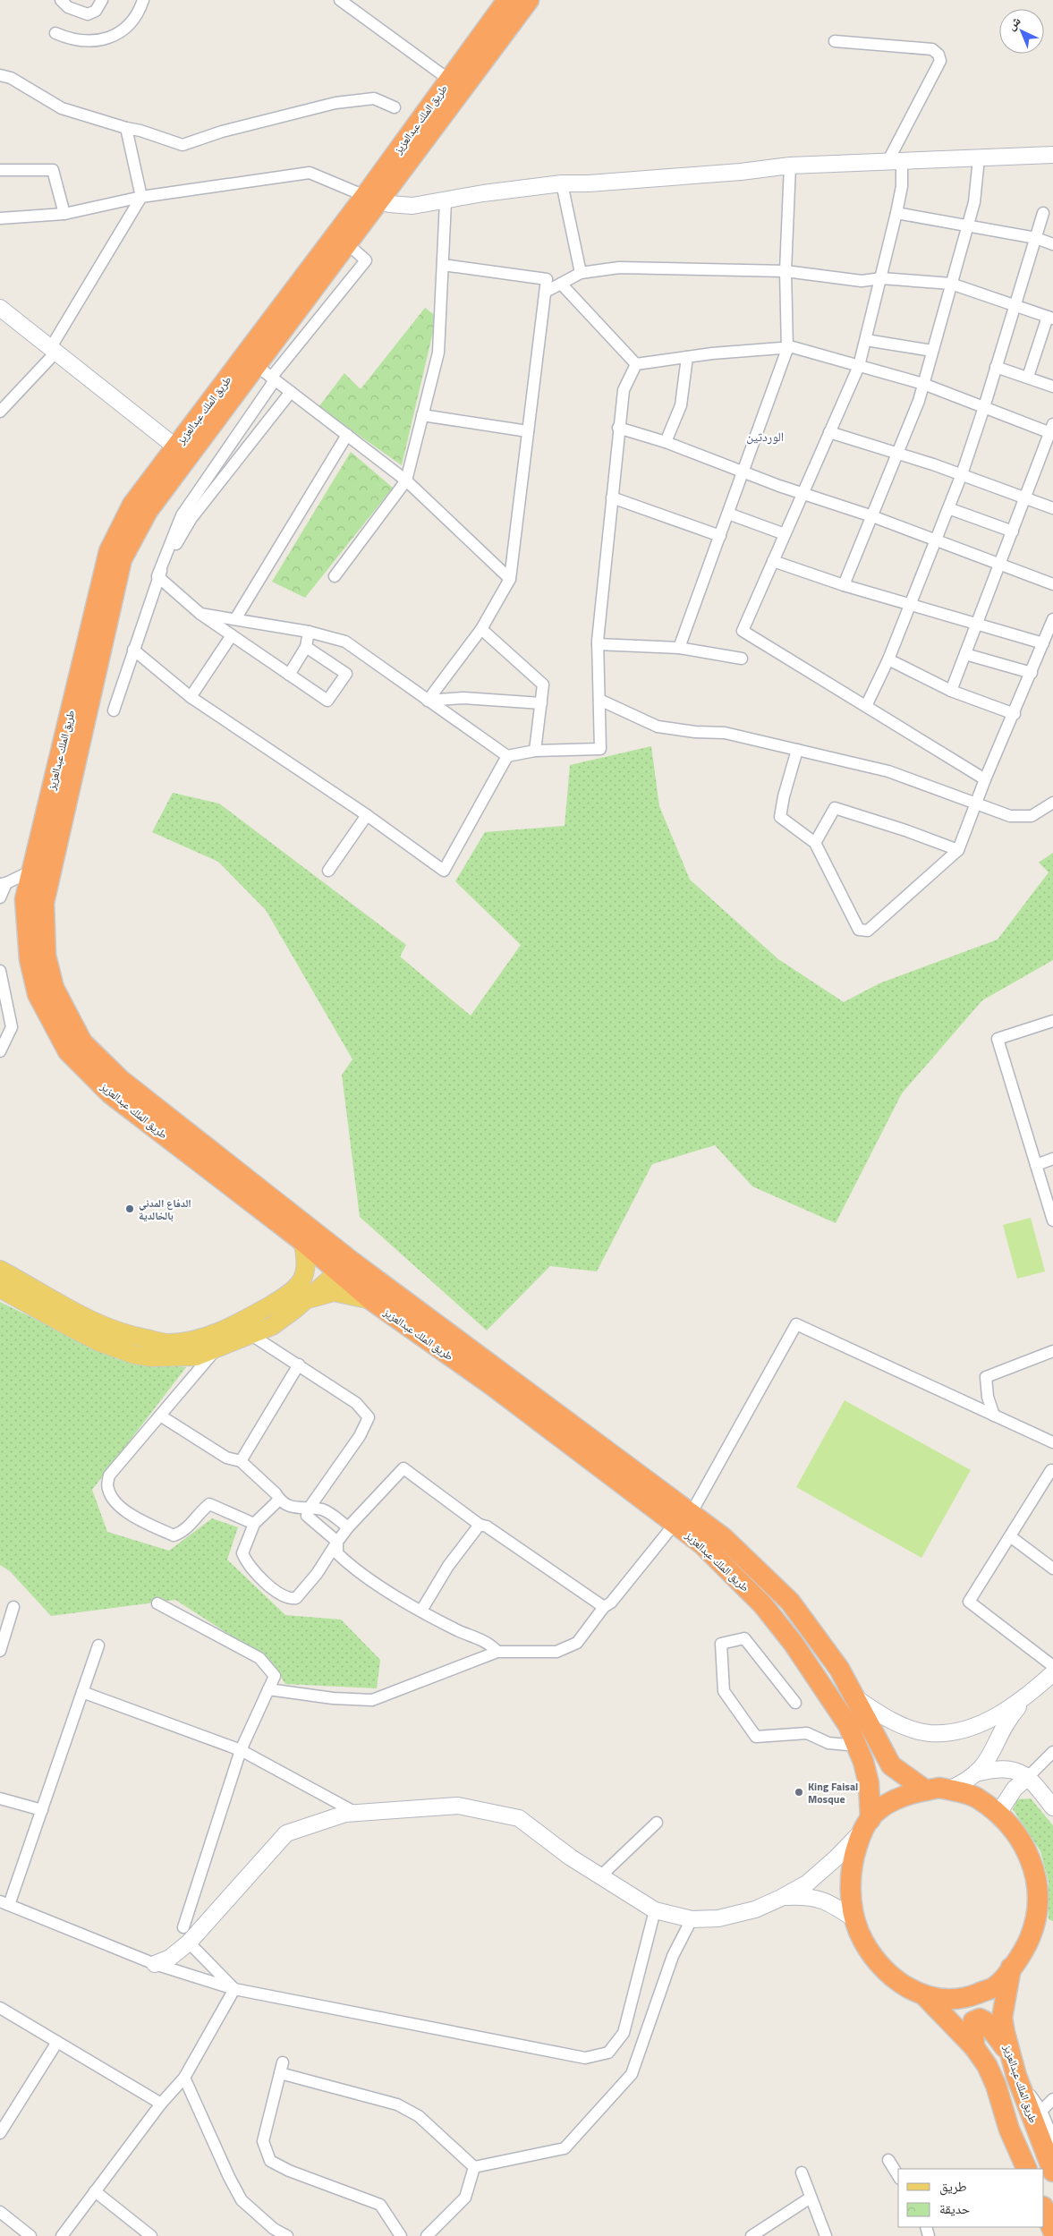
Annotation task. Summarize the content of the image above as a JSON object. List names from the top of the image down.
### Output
{
  "streets": {
    "highway": ["طريق الملك عبدالعزيز"]
  },
  "districts": ["الوردتين"],
  "places": ["الدفاع المدني بالخالدية", "King Faisal Mosque"],
  "legend": ["طريق", "حديقة"],
  "north": "top left"
}
